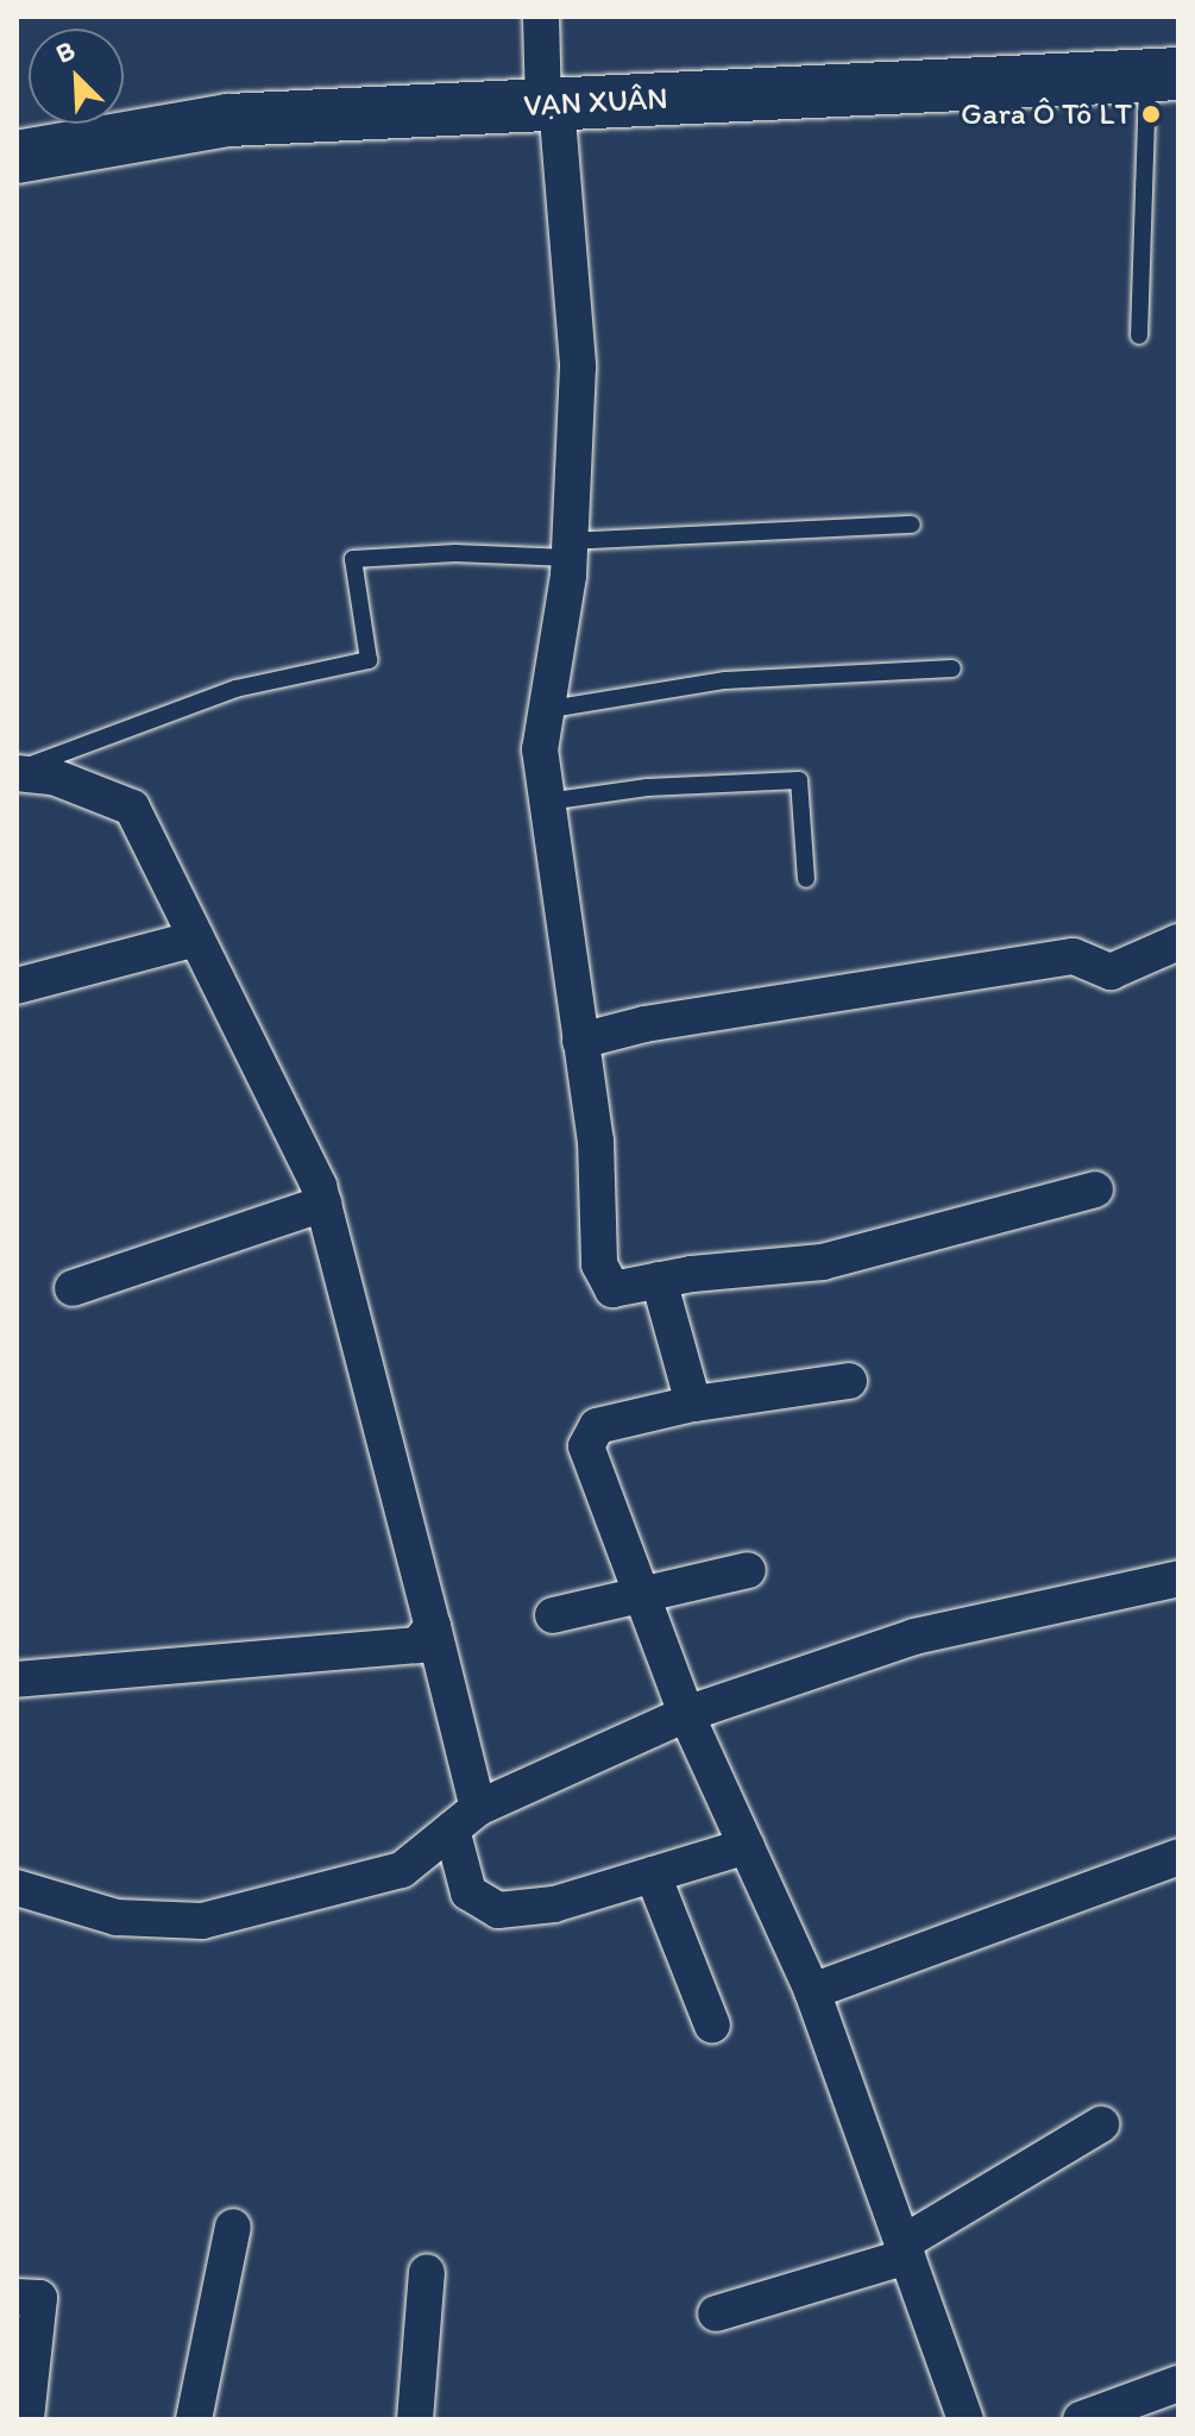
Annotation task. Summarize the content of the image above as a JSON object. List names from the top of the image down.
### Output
{
  "streets": {
    "highway": ["VẠN XUÂN"]
  },
  "places": ["Gara Ô Tô LT"],
  "north": "top left"
}
